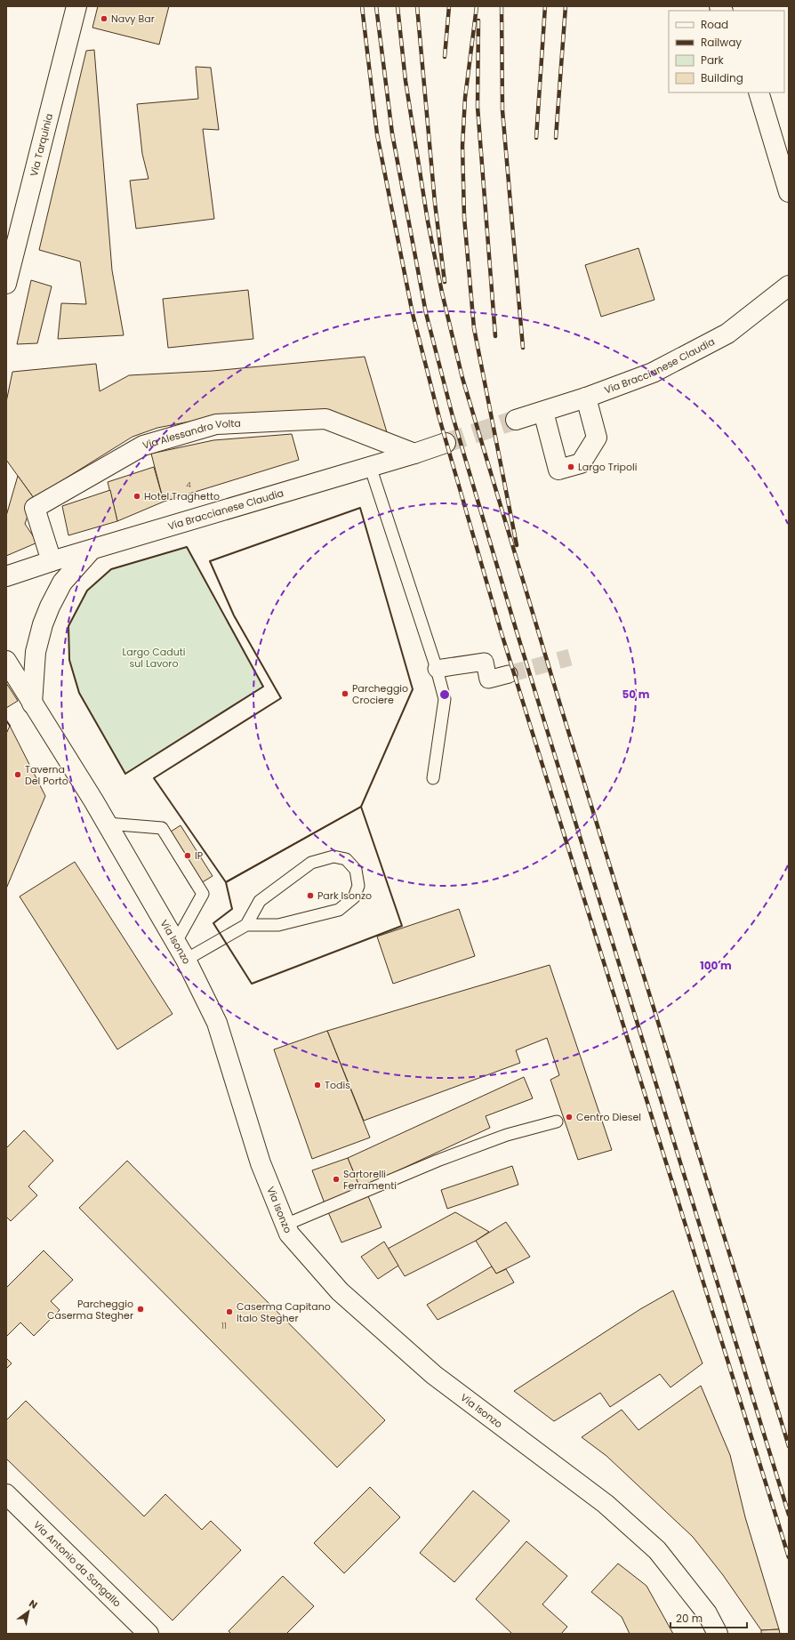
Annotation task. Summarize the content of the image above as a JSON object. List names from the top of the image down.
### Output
{
  "streets": {
    "street": [
      "Via Tarquinia",
      "Via Braccianese Claudia",
      "Via Alessandro Volta",
      "Via Isonzo",
      "Via Antonio da Sangallo"
    ]
  },
  "crossings": [
    ["Via Braccianese Claudia", "Via Alessandro Volta"]
  ],
  "parks": ["Largo Caduti sul Lavoro"],
  "places": [
    "Navy Bar",
    "Largo Tripoli",
    "Hotel Traghetto",
    "Parcheggio Crociere",
    "Taverna Del Porto",
    "IP",
    "Park Isonzo",
    "Todis",
    "Centro Diesel",
    "Sartorelli Ferramenti",
    "Parcheggio Caserma Stegher",
    "Caserma Capitano Italo Stegher"
  ],
  "house_numbers": ["4", "11"],
  "legend": [
    "Road",
    "Railway",
    "Park",
    "Building"
  ],
  "scale_bar": "20 m",
  "north": "top right",
  "rings": ["50 m", "100 m"]
}
